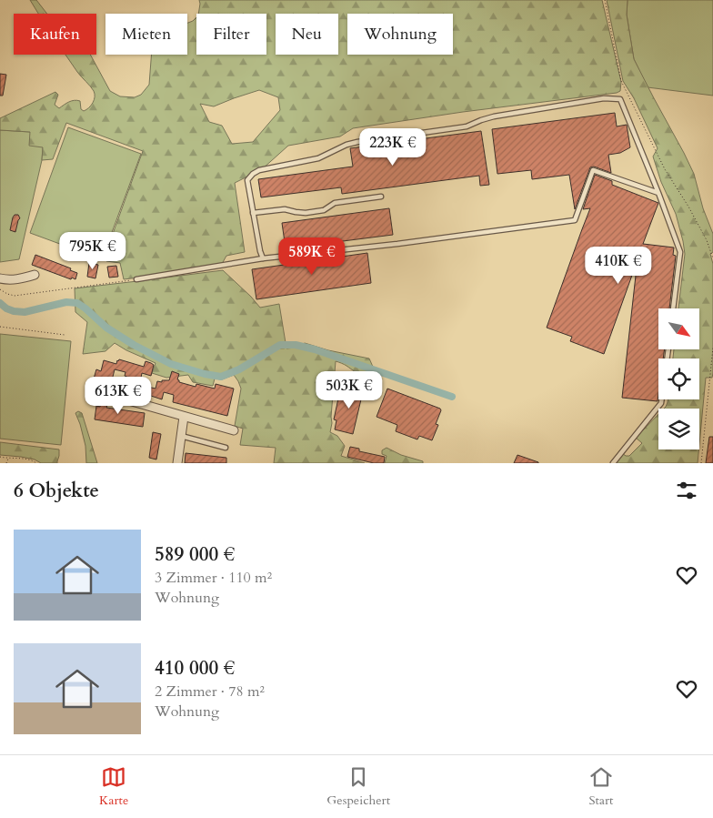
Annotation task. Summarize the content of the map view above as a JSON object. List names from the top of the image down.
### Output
{
  "north": "bottom right",
  "page": {
    "chip": [
      "Kaufen",
      "Mieten",
      "Filter",
      "Neu",
      "Wohnung"
    ],
    "price": [
      "223K €",
      "795K €",
      "589K €",
      "410K €",
      "503K €",
      "613K €"
    ],
    "heading": "6 Objekte",
    "list": [
      {
        "name": "589 000 €",
        "note": "3 Zimmer · 110 m² · Wohnung"
      },
      {
        "name": "410 000 €",
        "note": "2 Zimmer · 78 m² · Wohnung"
      }
    ],
    "tabs": ["Karte", "Gespeichert", "Start"]
  }
}
